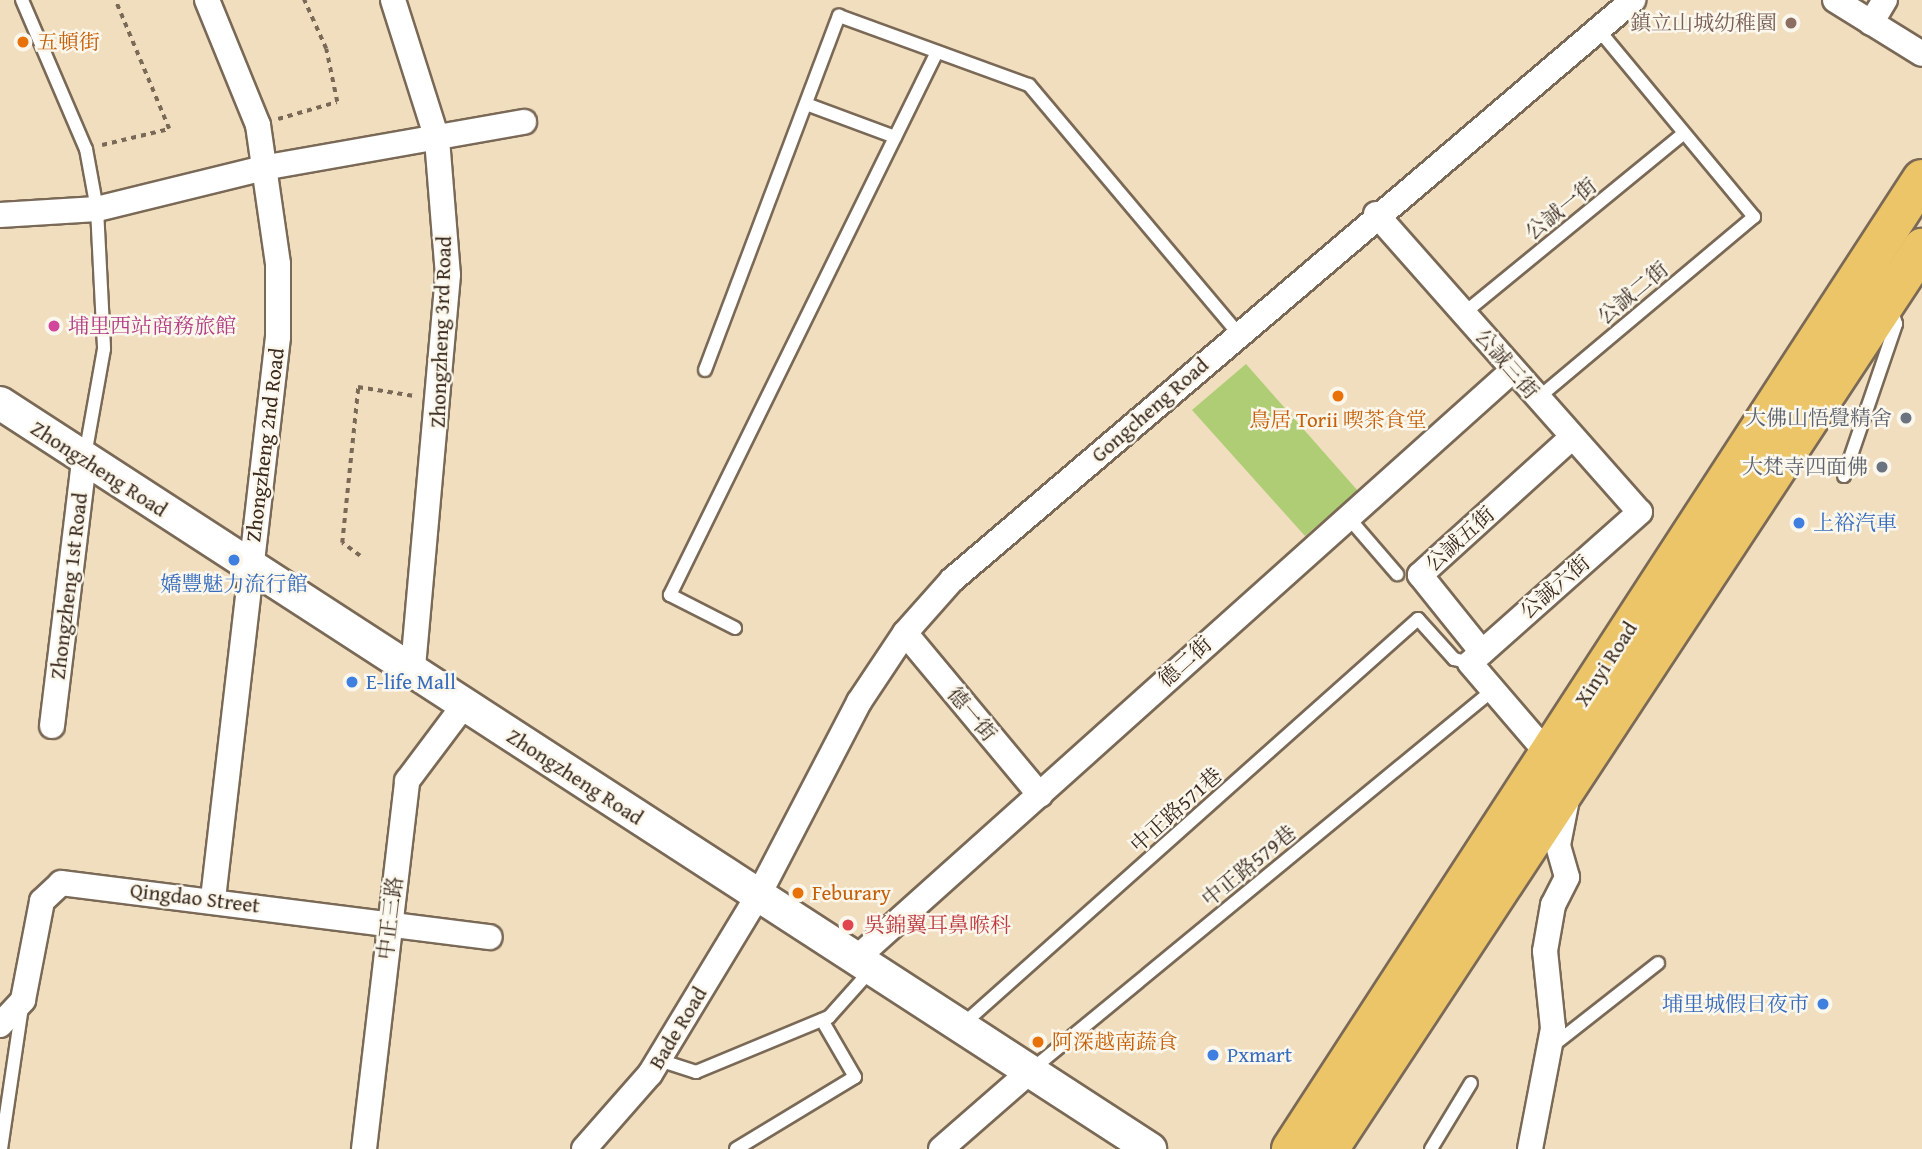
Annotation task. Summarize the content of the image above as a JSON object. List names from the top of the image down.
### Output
{
  "streets": {
    "main road": ["Xinyi Road"],
    "street": [
      "Zhongzheng 3rd Road",
      "公誠三街",
      "Gongcheng Road",
      "Zhongzheng 2nd Road",
      "Zhongzheng Road",
      "公誠五街",
      "Zhongzheng 1st Road",
      "公誠六街",
      "德二街",
      "德一街",
      "Qingdao Street",
      "中正三路",
      "Bade Road"
    ],
    "lane": [
      "公誠一街",
      "公誠二街",
      "中正路571巷",
      "中正路579巷"
    ]
  },
  "crossings": [
    ["公誠一街", "公誠二街"],
    ["公誠一街", "公誠三街"],
    ["公誠二街", "公誠三街"],
    ["Zhongzheng 3rd Road", "Zhongzheng Road"],
    ["公誠三街", "Gongcheng Road"],
    ["公誠三街", "公誠五街"],
    ["公誠三街", "公誠六街"],
    ["公誠三街", "德二街"],
    ["Gongcheng Road", "Zhongzheng Road"],
    ["Gongcheng Road", "德一街"],
    ["Gongcheng Road", "Bade Road"],
    ["Zhongzheng 2nd Road", "Zhongzheng Road"],
    ["Zhongzheng 2nd Road", "Qingdao Street"],
    ["Zhongzheng Road", "Zhongzheng 1st Road"],
    ["Zhongzheng Road", "德二街"],
    ["Zhongzheng Road", "中正路571巷"],
    ["Zhongzheng Road", "中正路579巷"],
    ["Zhongzheng Road", "中正三路"],
    ["Zhongzheng Road", "Bade Road"],
    ["公誠五街", "公誠六街"],
    ["公誠五街", "中正路571巷"],
    ["公誠六街", "中正路571巷"],
    ["德二街", "德一街"],
    ["Qingdao Street", "中正三路"]
  ],
  "places": [
    "鎮立山城幼稚園",
    "五頓街",
    "埔里西站商務旅館",
    "鳥居 Torii 喫茶食堂",
    "大佛山悟覺精舍",
    "大梵寺四面佛",
    "上裕汽車",
    "嬌豐魅力流行館",
    "E-life Mall",
    "Feburary",
    "吳錦翼耳鼻喉科",
    "埔里城假日夜市",
    "阿深越南蔬食",
    "Pxmart"
  ]
}
